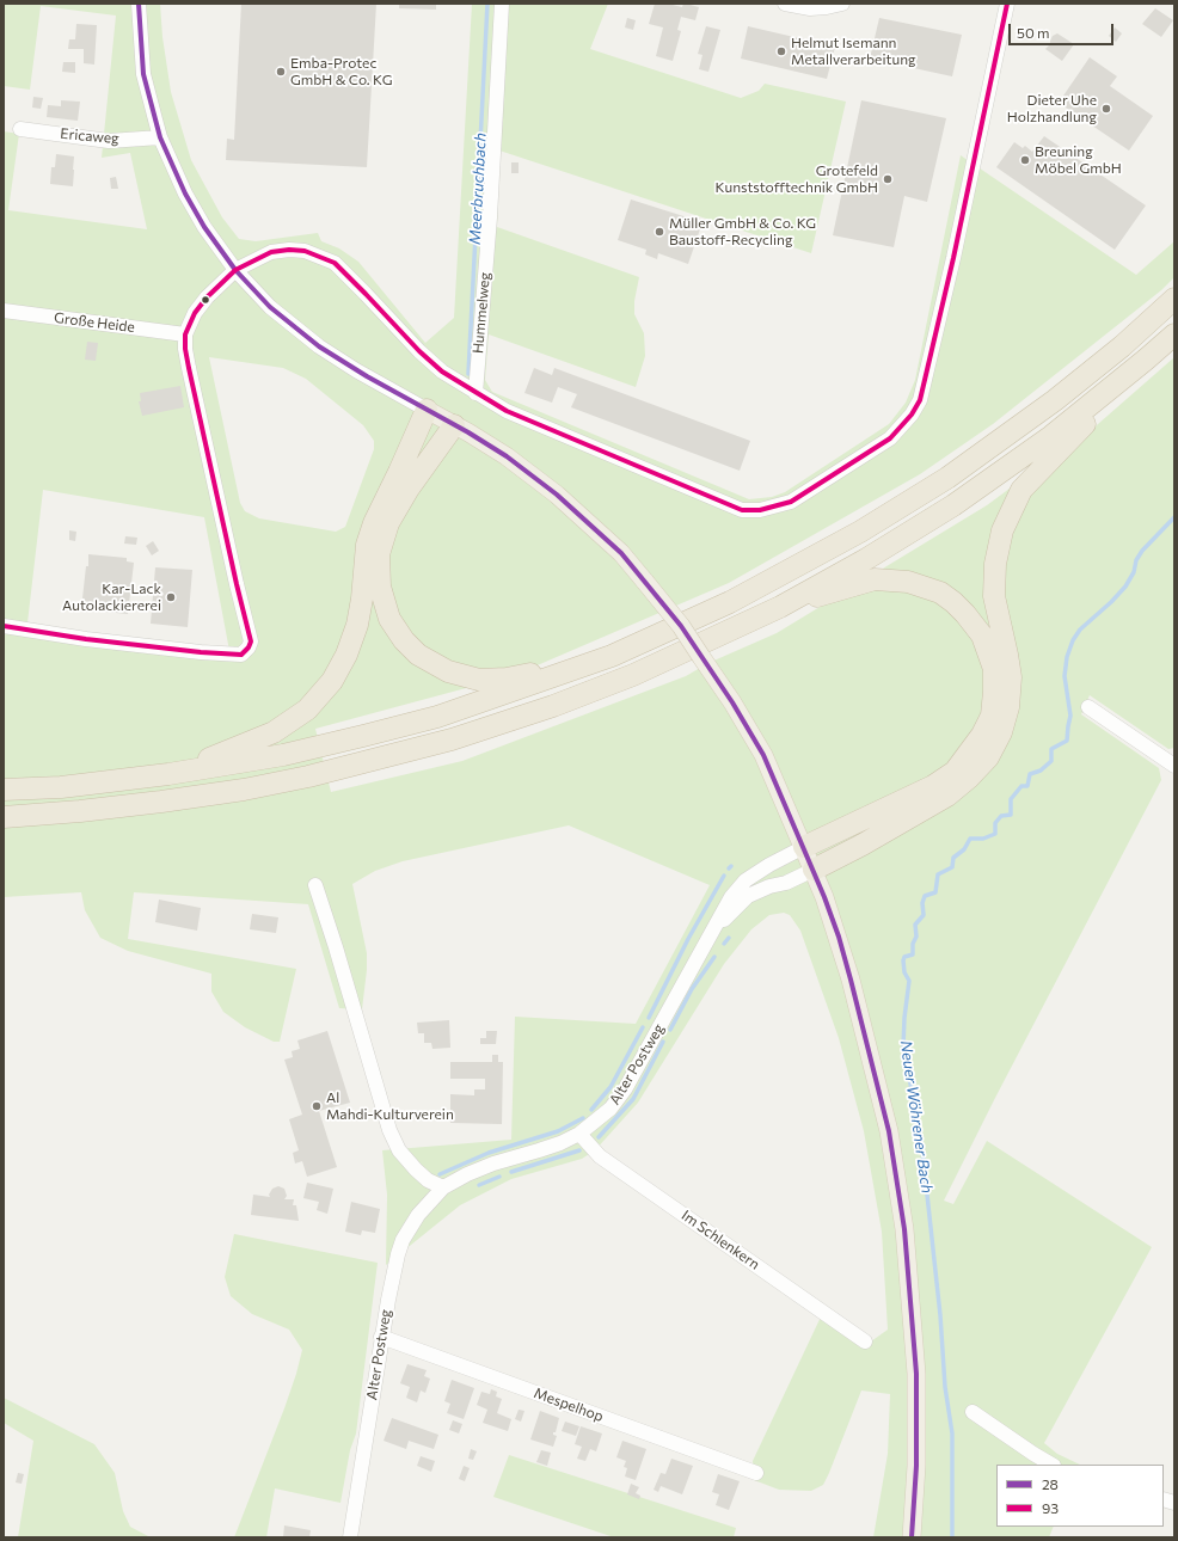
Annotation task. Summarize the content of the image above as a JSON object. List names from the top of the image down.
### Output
{
  "streets": {
    "street": [
      "Ericaweg",
      "Hummelweg",
      "Große Heide",
      "Alter Postweg",
      "Im Schlenkern",
      "Mespelhop"
    ]
  },
  "crossings": [
    ["Alter Postweg", "Im Schlenkern"],
    ["Alter Postweg", "Mespelhop"]
  ],
  "water": ["Meerbruchbach", "Neuer Wöhrener Bach"],
  "places": [
    "Helmut Isemann Metallverarbeitung",
    "Emba-Protec GmbH & Co. KG",
    "Dieter Uhe Holzhandlung",
    "Breuning Möbel GmbH",
    "Grotefeld Kunststofftechnik GmbH",
    "Müller GmbH & Co. KG Baustoff-Recycling",
    "Kar-Lack Autolackiererei",
    "Al Mahdi-Kulturverein"
  ],
  "lines": ["transit line 28", "transit line 93"],
  "legend": ["28", "93"],
  "scale_bar": "50 m"
}
